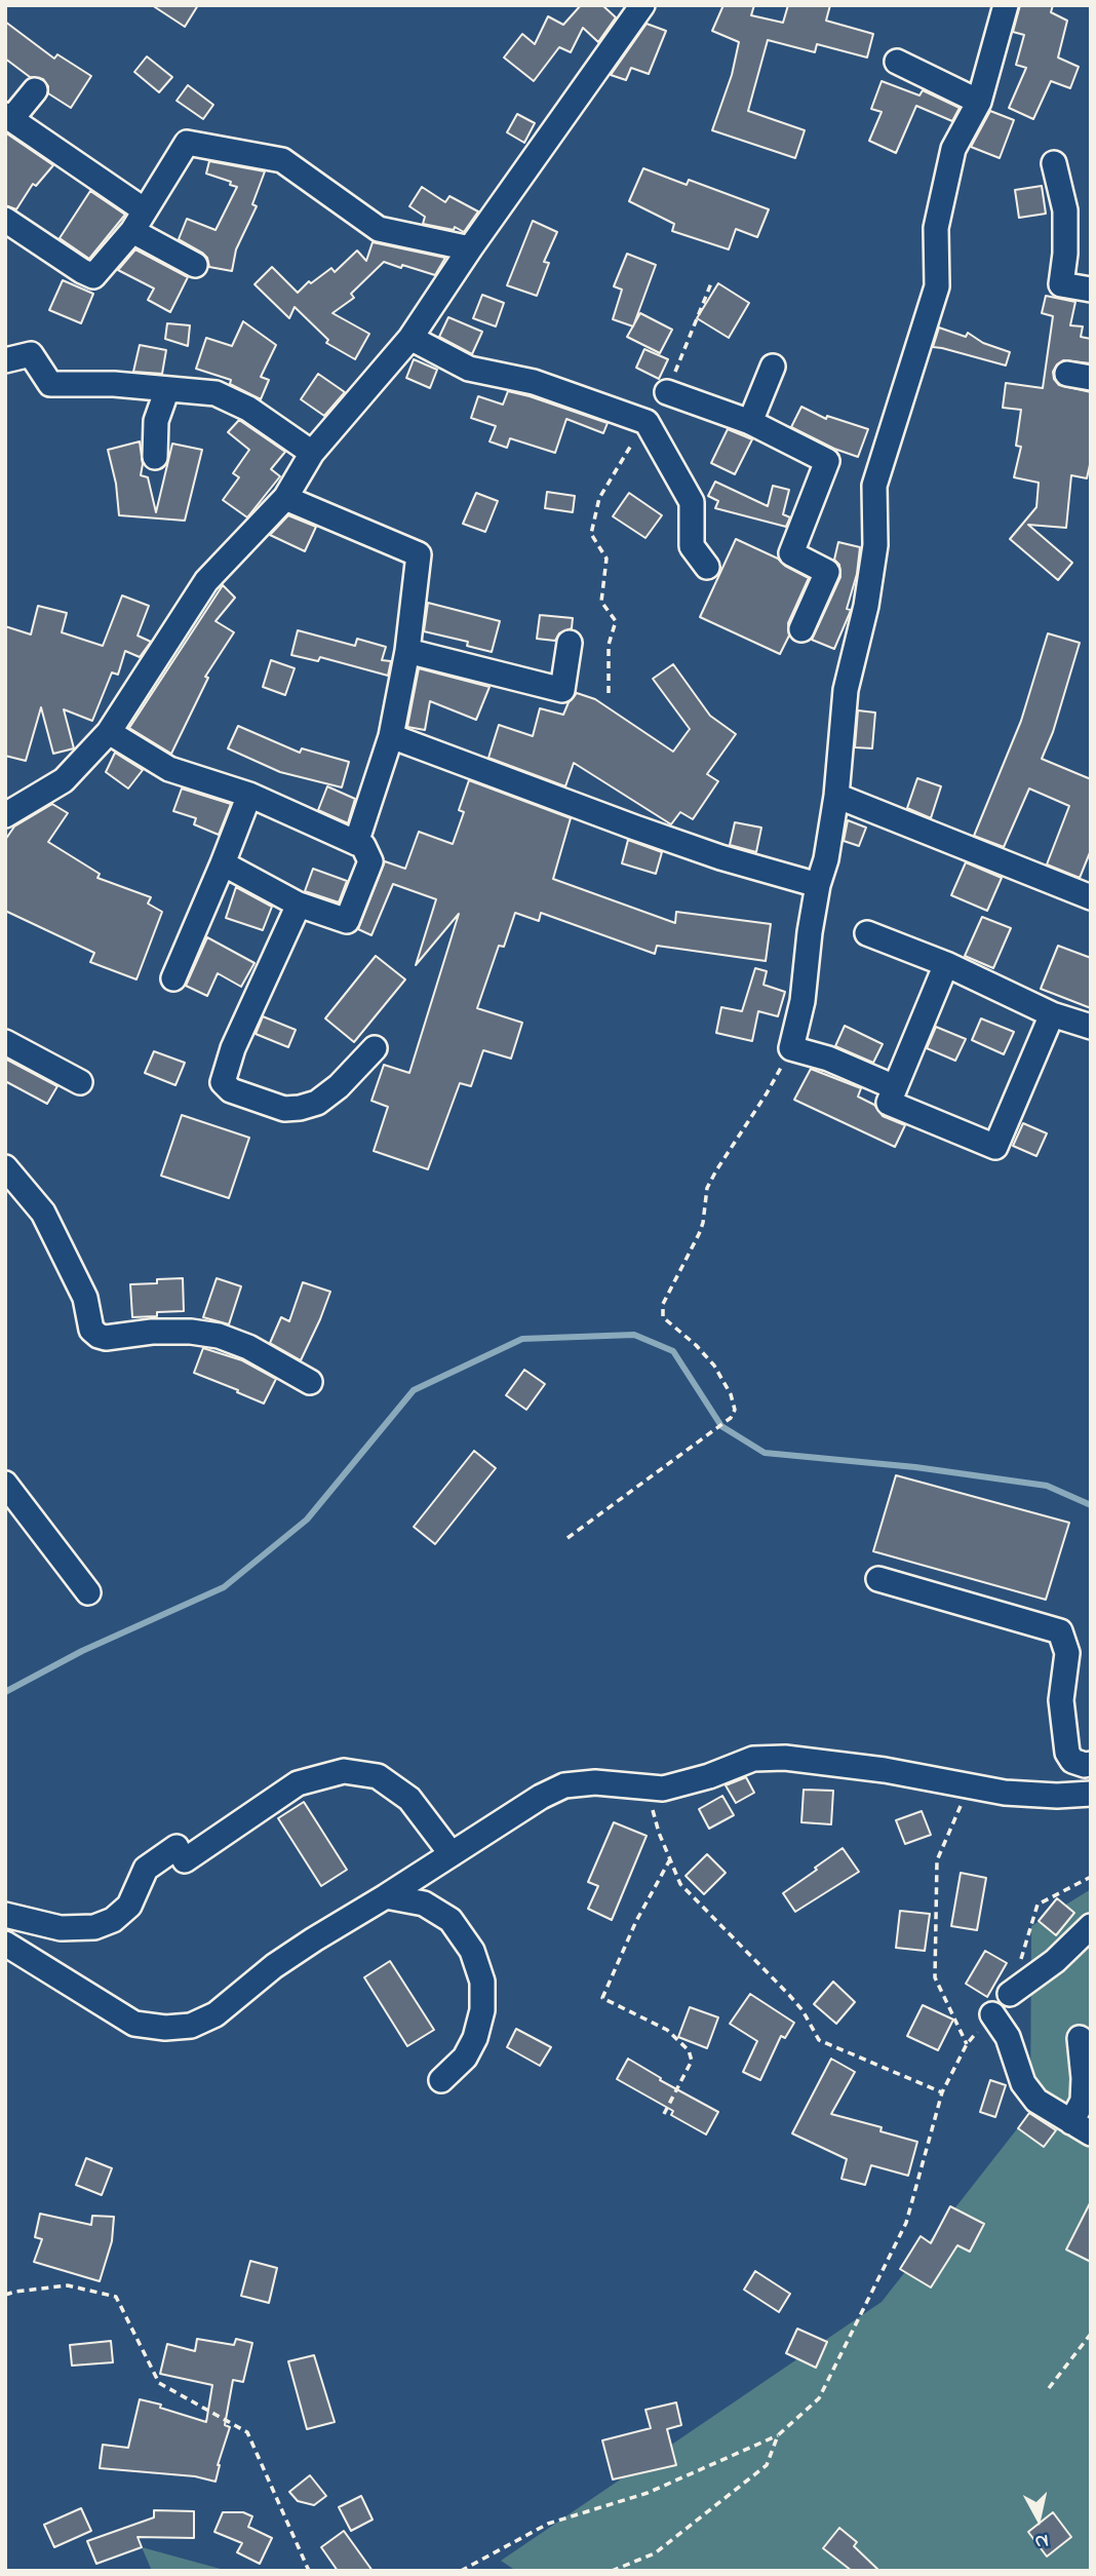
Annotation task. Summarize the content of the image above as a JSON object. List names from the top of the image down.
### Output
{
  "north": "bottom"
}
